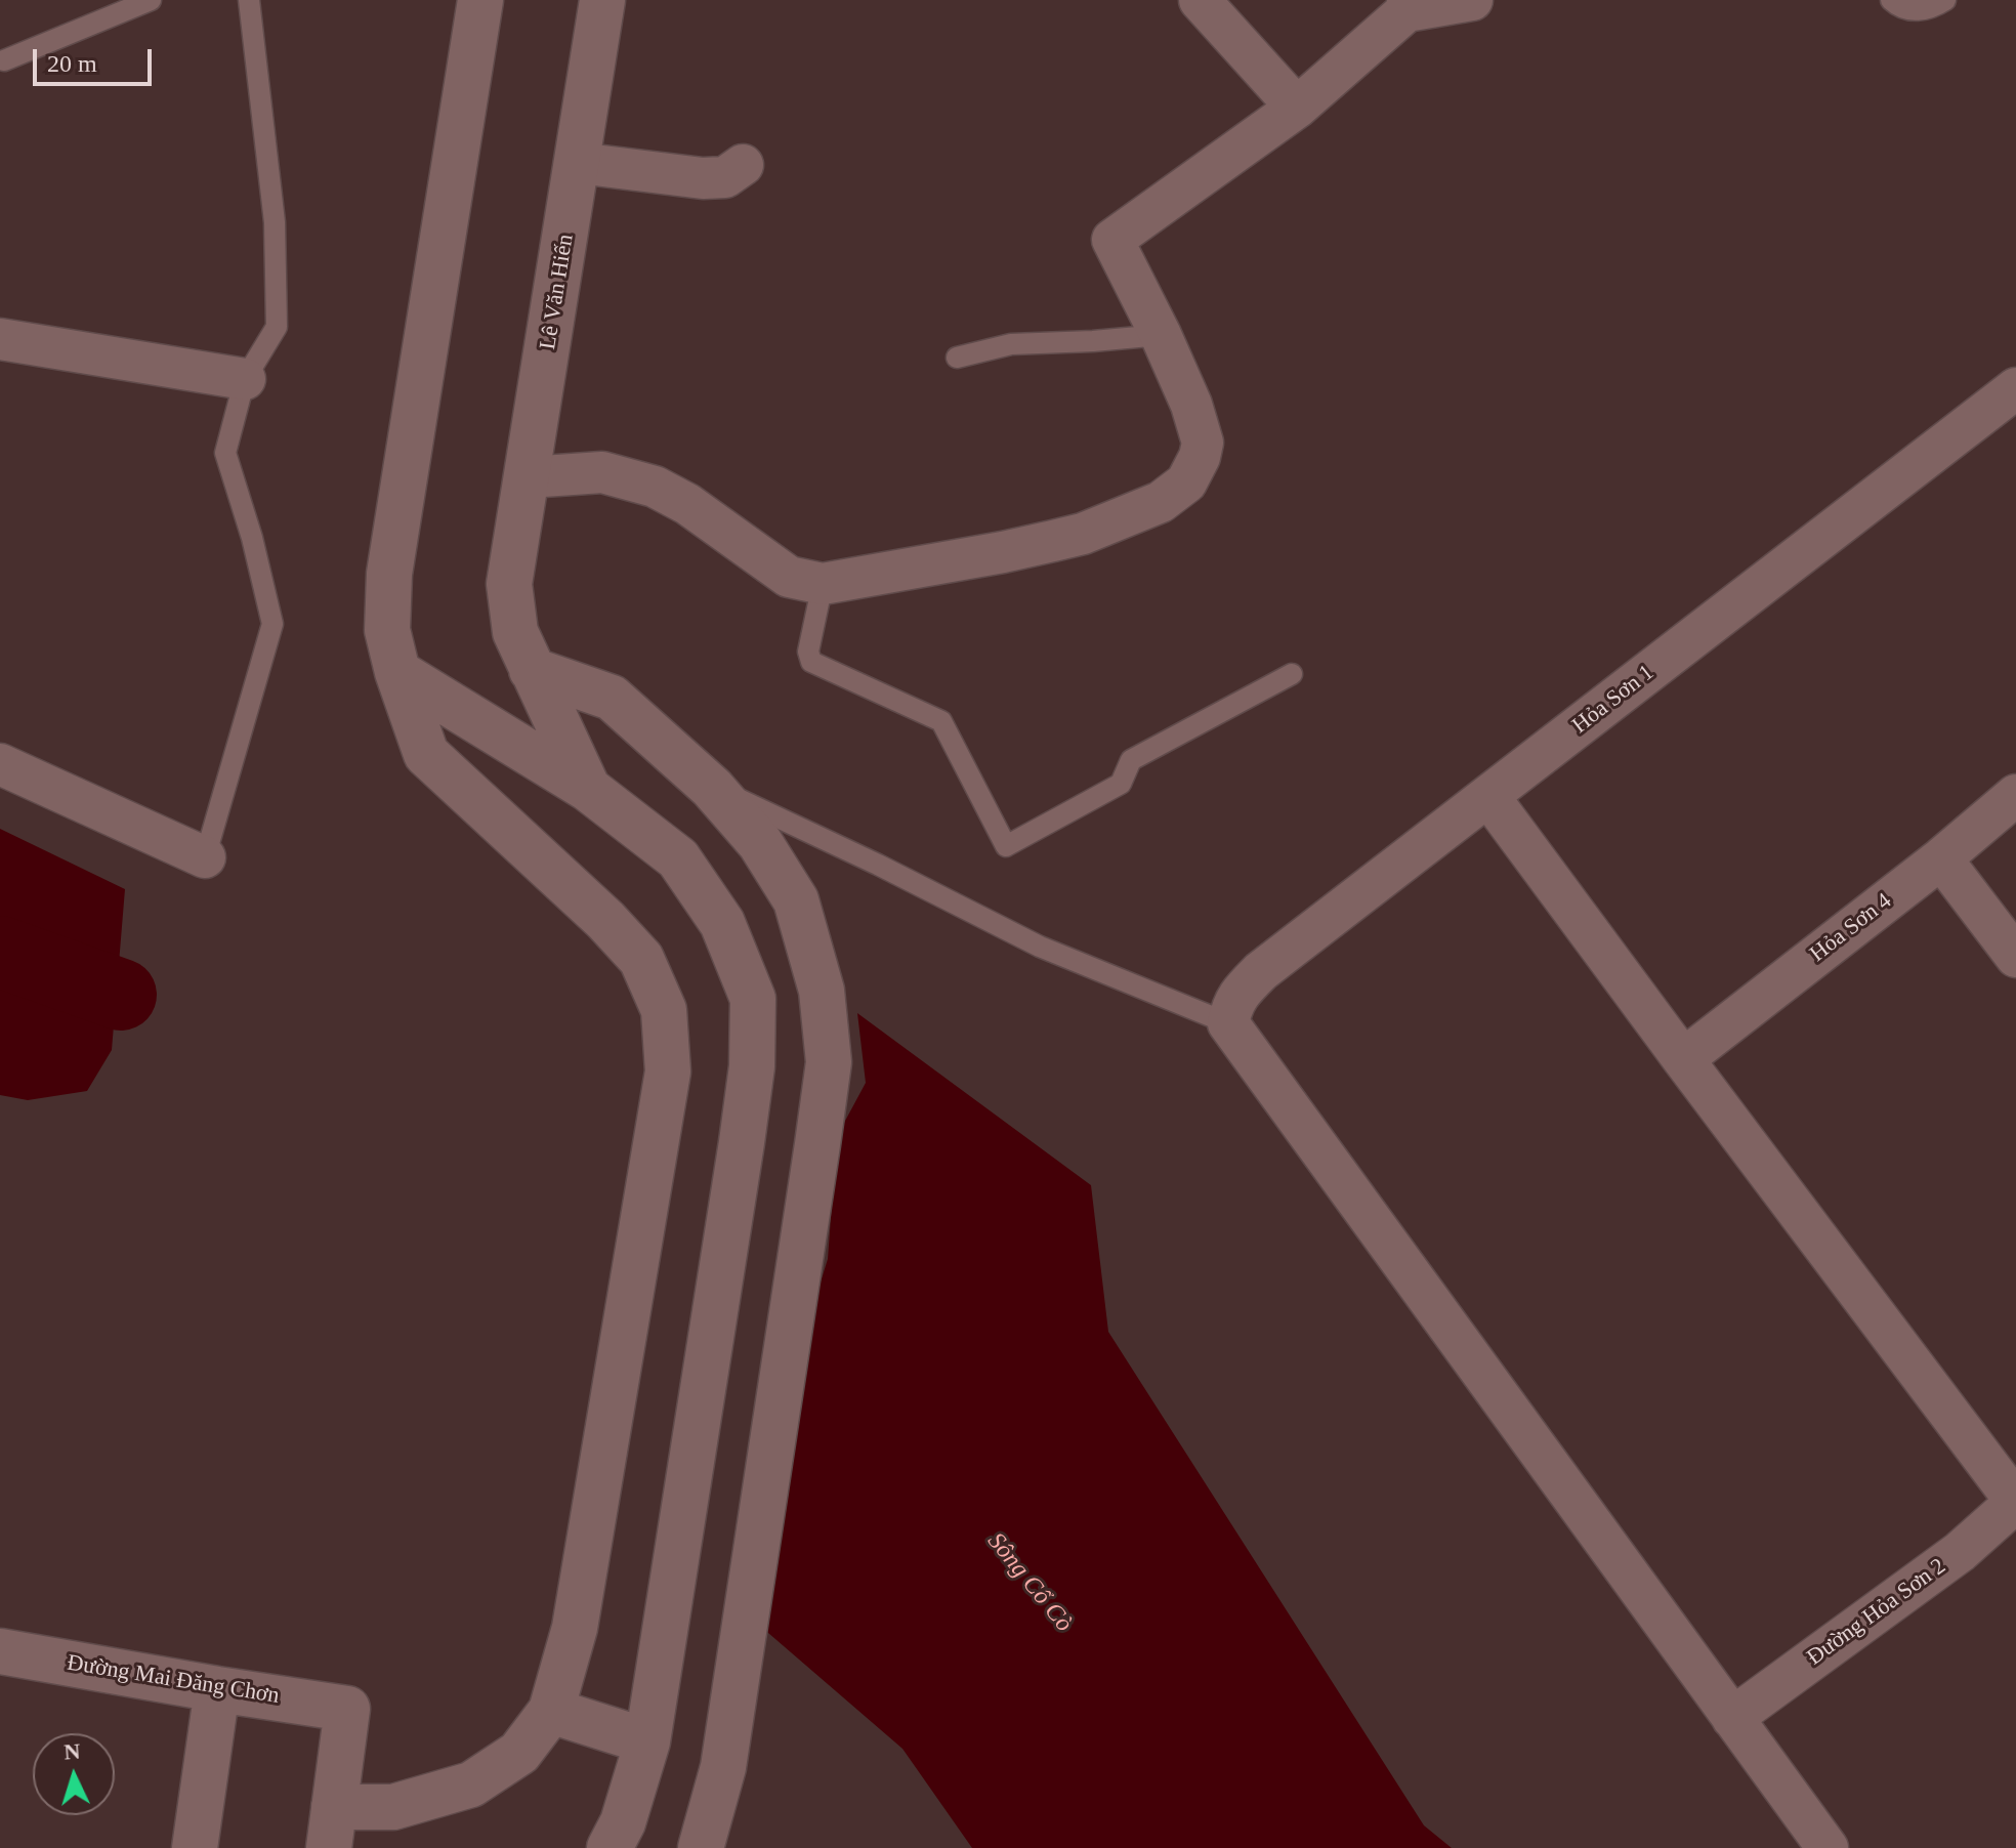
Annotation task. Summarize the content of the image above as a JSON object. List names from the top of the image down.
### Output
{
  "streets": {
    "main road": ["Lê Văn Hiến", "Đường Mai Đăng Chơn"],
    "street": ["Hỏa Sơn 1", "Hỏa Sơn 4", "Đường Hỏa Sơn 2"]
  },
  "water": ["Sông Cổ Cò"],
  "scale_bar": "20 m",
  "north": "top"
}
